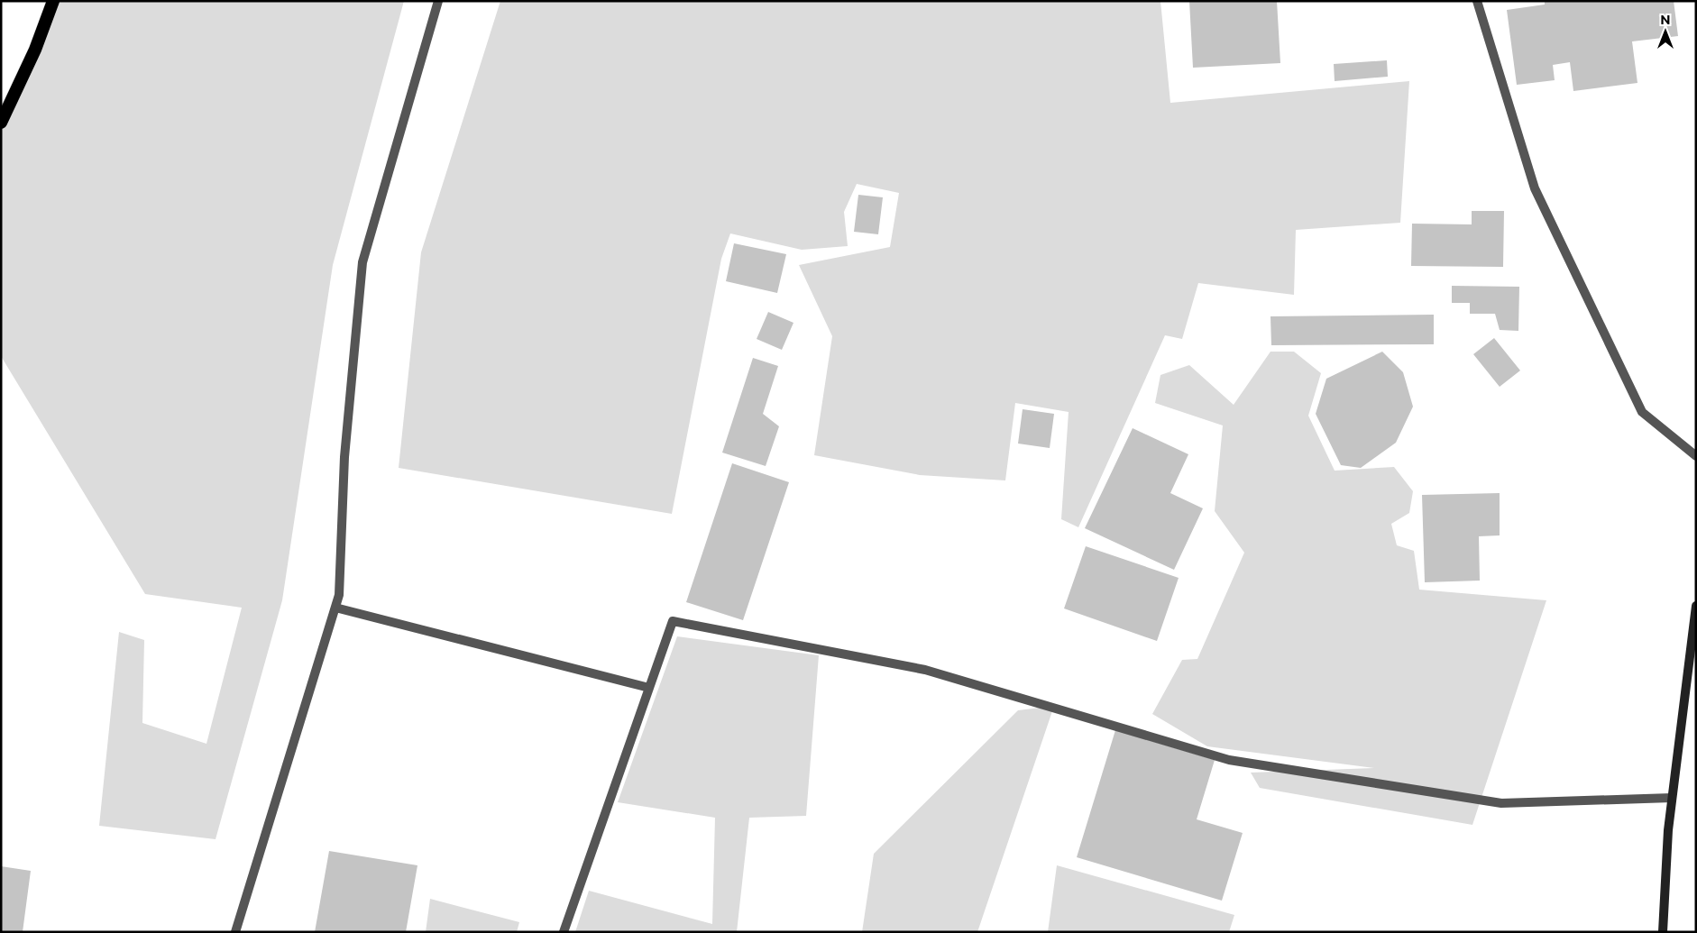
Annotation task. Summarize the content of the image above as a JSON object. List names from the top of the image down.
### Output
{
  "north": "top"
}
